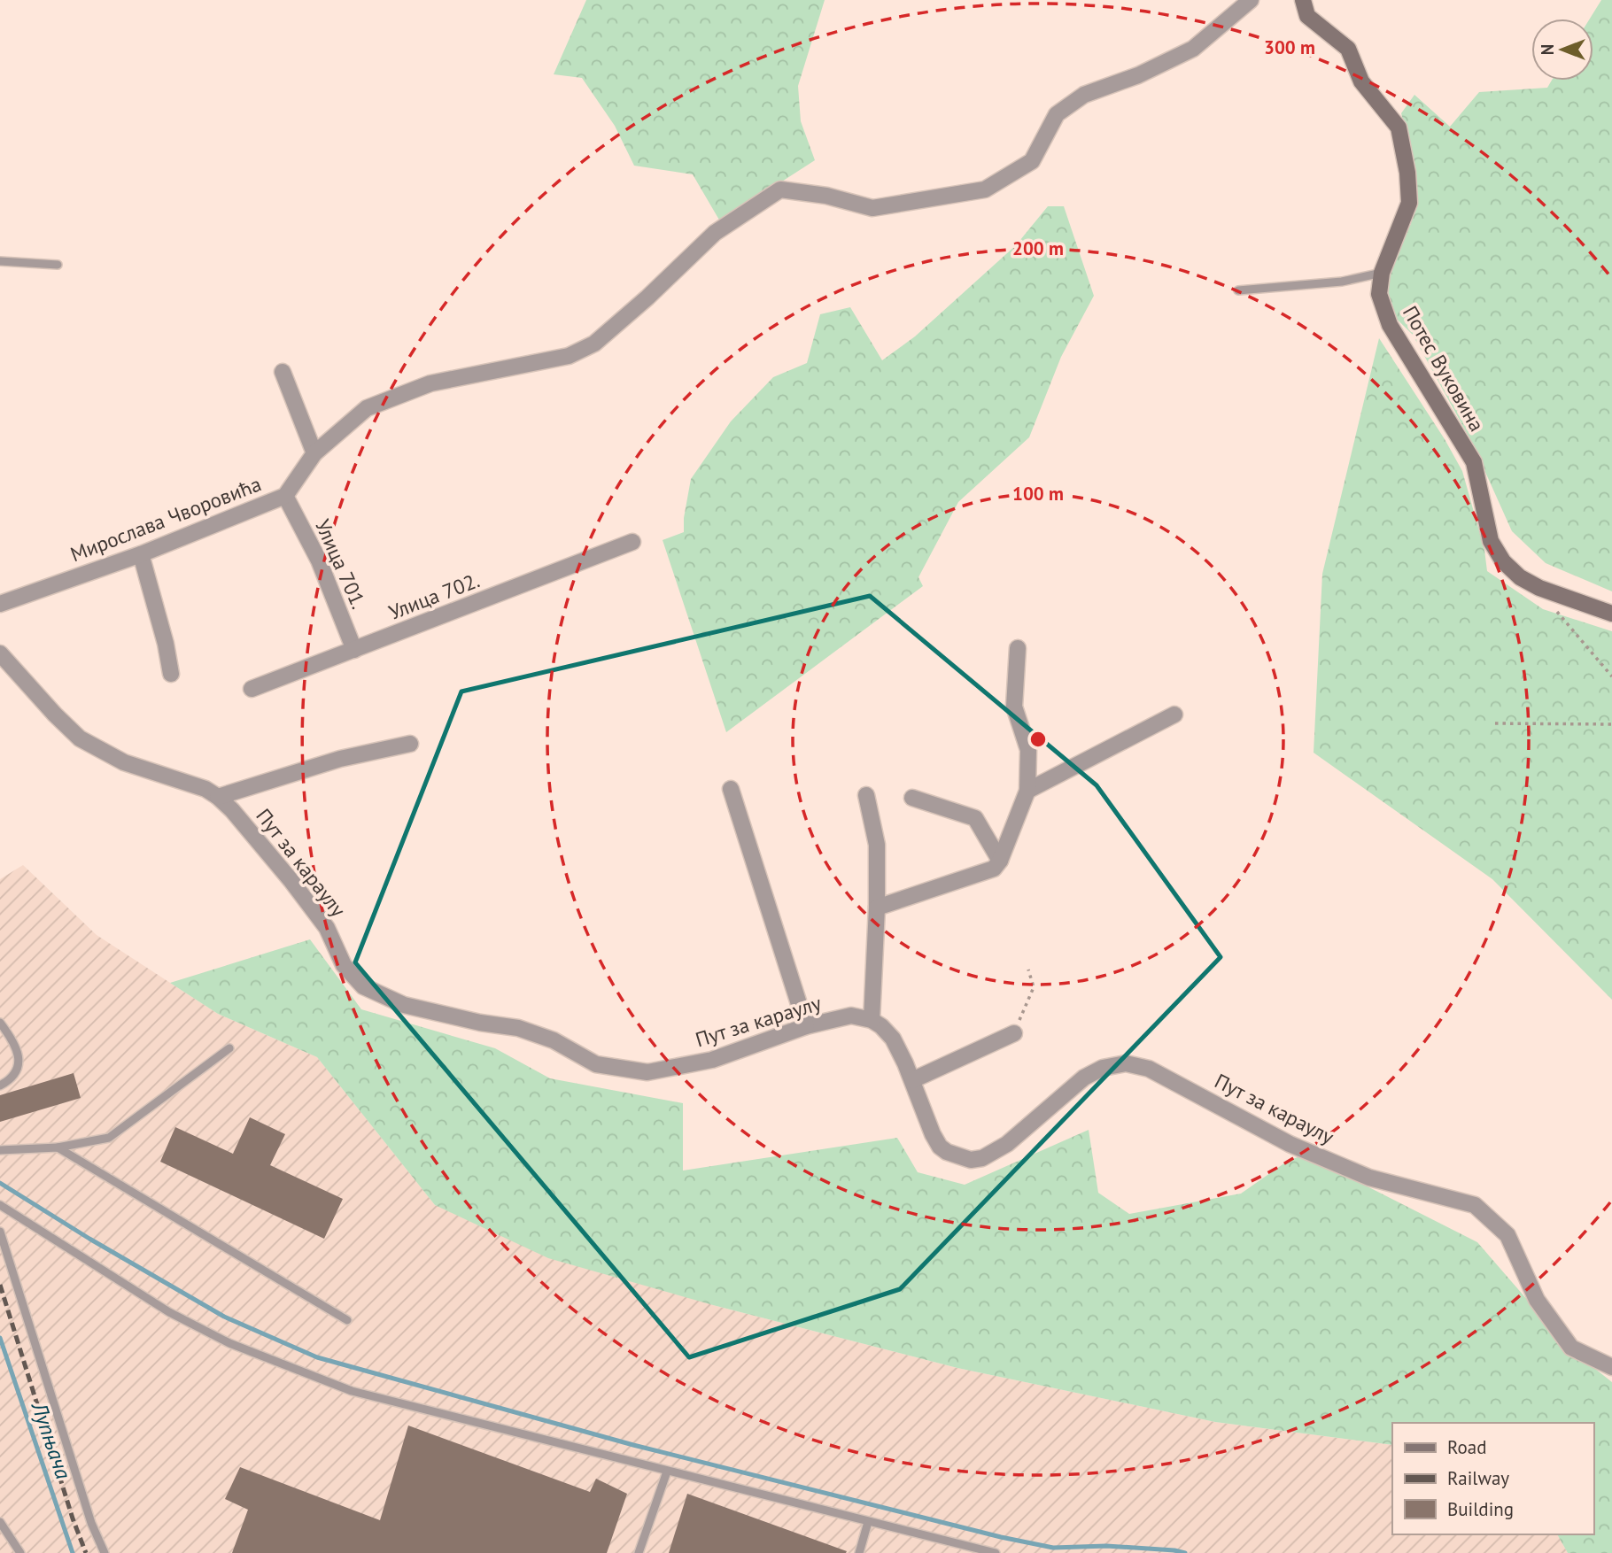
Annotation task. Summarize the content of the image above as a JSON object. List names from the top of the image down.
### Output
{
  "streets": {
    "main road": ["Потес Вуковина"],
    "street": [
      "Мирослава Чворовића",
      "Улица 701.",
      "Улица 702.",
      "Пут за караулу"
    ]
  },
  "crossings": [
    ["Мирослава Чворовића", "Улица 701."],
    ["Улица 701.", "Улица 702."]
  ],
  "water": ["Лупњача"],
  "legend": ["Road", "Railway", "Building"],
  "north": "left",
  "rings": ["300 m", "200 m", "100 m"]
}
